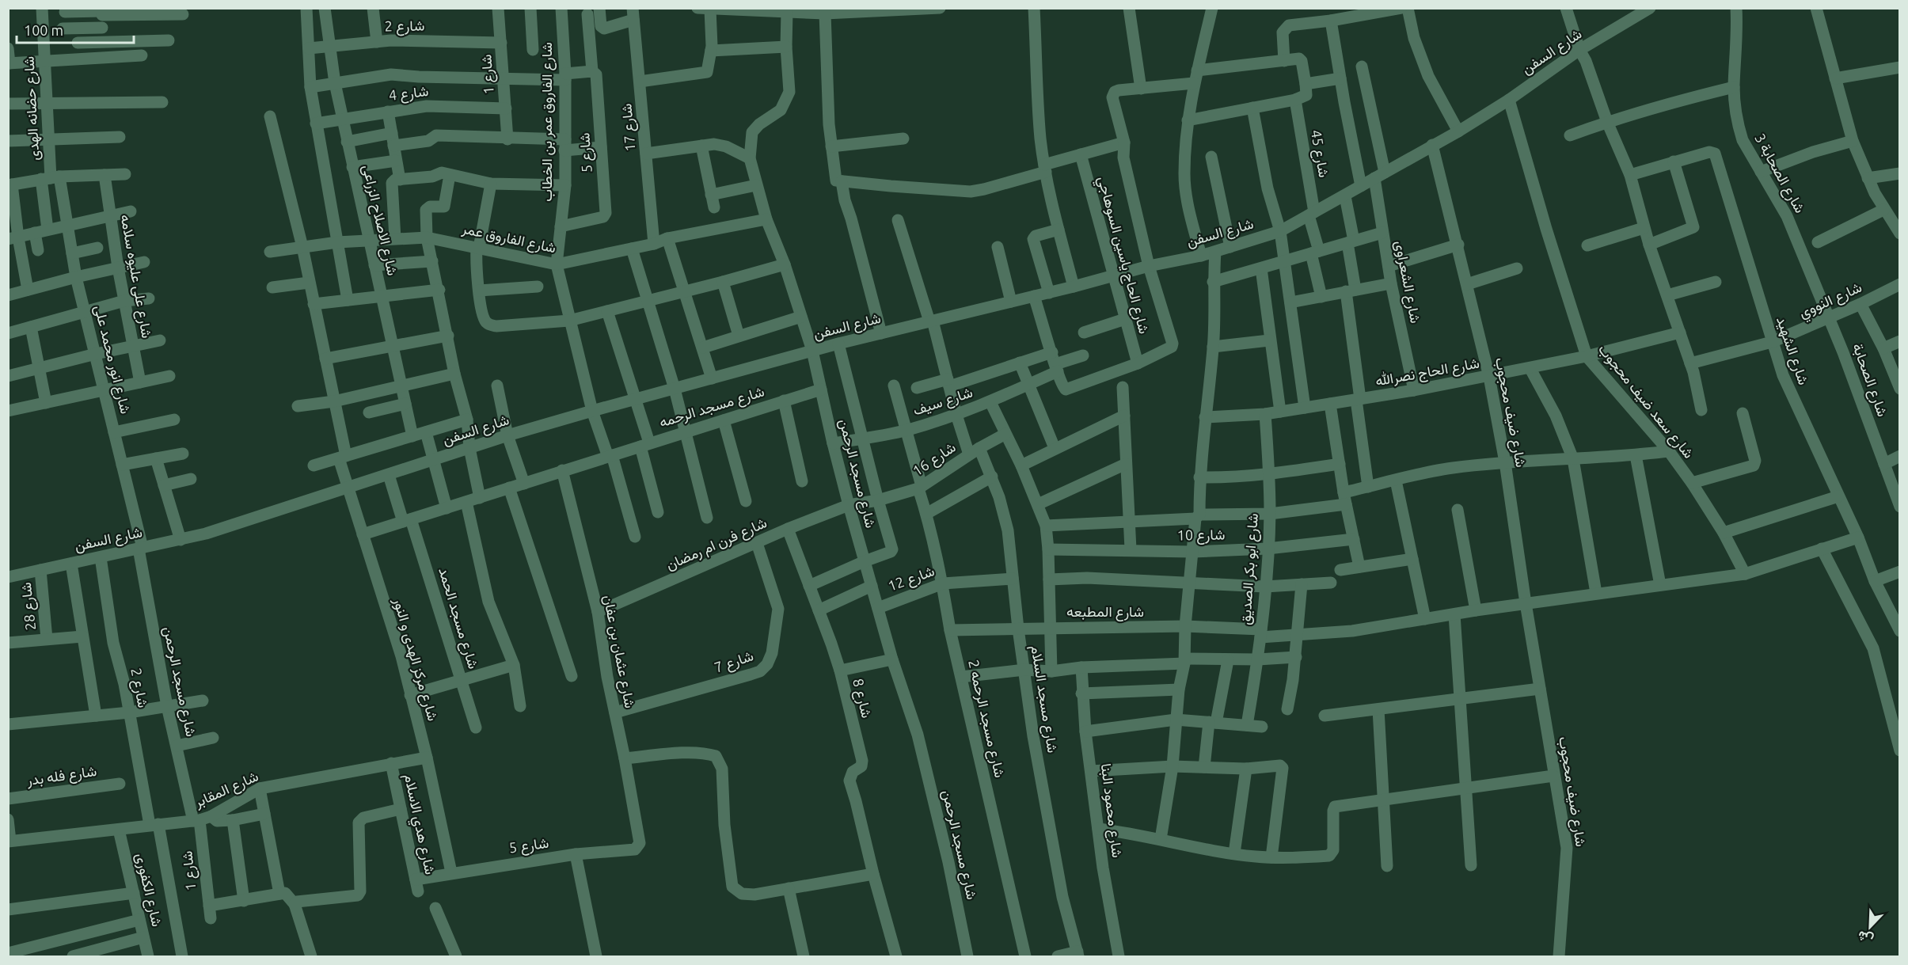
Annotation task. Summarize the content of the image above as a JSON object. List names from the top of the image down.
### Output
{
  "streets": {
    "street": [
      "شارع 2",
      "شارع السفن",
      "شارع 1",
      "شارع 4",
      "شارع حضانه الهدى",
      "شارع الفاروق عمر بن الخطاب",
      "شارع 17",
      "شارع 5",
      "شارع 45",
      "شارع الصحابة 3",
      "شارع الاصلاح الزراعى",
      "شارع الفاروق عمر",
      "شارع الحاج ياسين السوهاجي",
      "شارع على عليوه سلامه",
      "شارع الشعراوى",
      "شارع النووي",
      "شارع الشهيد",
      "شارع انور محمد على",
      "شارع الحاج نصرالله",
      "شارع الصحابة",
      "شارع سيف",
      "شارع سعد ضيف محجوب",
      "شارع مسجد الرحمه",
      "شارع ضيف محجوب",
      "شارع 16",
      "شارع مسجد الرحمن",
      "شارع 10",
      "شارع فرن ام رمضان",
      "شارع ابو بكر الصديق",
      "شارع 12",
      "شارع 28",
      "شارع المطبعه",
      "شارع مسجد الحمد",
      "شارع عثمان بن عفان",
      "شارع مركز الهدى و النور",
      "شارع 7",
      "شارع 8",
      "شارع مسجد السلام",
      "شارع مسجد الرحمه 2",
      "شارع فله بدر",
      "شارع المقابر",
      "شارع محمود البنا",
      "شارع هدي الاسلام",
      "شارع الكفورى"
    ]
  },
  "crossings": [
    ["شارع 2", "شارع السفن"],
    ["شارع 2", "شارع 1"],
    ["شارع 2", "شارع الاصلاح الزراعى"],
    ["شارع 2", "شارع المقابر"],
    ["شارع السفن", "شارع الفاروق عمر بن الخطاب"],
    ["شارع السفن", "شارع 45"],
    ["شارع السفن", "شارع الحاج ياسين السوهاجي"],
    ["شارع السفن", "شارع الشعراوى"],
    ["شارع السفن", "شارع انور محمد على"],
    ["شارع السفن", "شارع سعد ضيف محجوب"],
    ["شارع السفن", "شارع ضيف محجوب"],
    ["شارع السفن", "شارع مسجد الرحمن"],
    ["شارع السفن", "شارع 28"],
    ["شارع السفن", "شارع مسجد الحمد"],
    ["شارع السفن", "شارع مركز الهدى و النور"],
    ["شارع السفن", "شارع مسجد السلام"],
    ["شارع 1", "شارع 4"],
    ["شارع 1", "شارع مسجد الرحمن"],
    ["شارع 1", "شارع المقابر"],
    ["شارع 4", "شارع الاصلاح الزراعى"],
    ["شارع حضانه الهدى", "شارع انور محمد على"],
    ["شارع الفاروق عمر بن الخطاب", "شارع 5"],
    ["شارع الفاروق عمر بن الخطاب", "شارع الفاروق عمر"],
    ["شارع الفاروق عمر بن الخطاب", "شارع مسجد الرحمه"],
    ["شارع 17", "شارع الفاروق عمر"],
    ["شارع 5", "شارع عثمان بن عفان"],
    ["شارع 5", "شارع مركز الهدى و النور"],
    ["شارع 5", "شارع هدي الاسلام"],
    ["شارع الصحابة 3", "شارع النووي"],
    ["شارع الصحابة 3", "شارع الصحابة"],
    ["شارع الاصلاح الزراعى", "شارع الفاروق عمر"],
    ["شارع الفاروق عمر", "شارع مسجد الرحمن"],
    ["شارع الفاروق عمر", "شارع مركز الهدى و النور"],
    ["شارع الشعراوى", "شارع الحاج نصرالله"],
    ["شارع النووي", "شارع الشهيد"],
    ["شارع النووي", "شارع الصحابة"],
    ["شارع الشهيد", "شارع المطبعه"],
    ["شارع انور محمد على", "شارع مسجد الرحمن"],
    ["شارع الحاج نصرالله", "شارع سعد ضيف محجوب"],
    ["شارع الحاج نصرالله", "شارع ضيف محجوب"],
    ["شارع الحاج نصرالله", "شارع ابو بكر الصديق"],
    ["شارع سيف", "شارع مسجد الرحمن"],
    ["شارع سيف", "شارع مسجد السلام"],
    ["شارع سعد ضيف محجوب", "شارع المطبعه"],
    ["شارع مسجد الرحمه", "شارع مسجد الرحمن"],
    ["شارع مسجد الرحمه", "شارع مسجد الحمد"],
    ["شارع مسجد الرحمه", "شارع عثمان بن عفان"],
    ["شارع مسجد الرحمه", "شارع مركز الهدى و النور"],
    ["شارع ضيف محجوب", "شارع المطبعه"],
    ["شارع 16", "شارع مسجد الرحمن"],
    ["شارع 16", "شارع فرن ام رمضان"],
    ["شارع 16", "شارع مسجد السلام"],
    ["شارع 16", "شارع مسجد الرحمه 2"],
    ["شارع مسجد الرحمن", "شارع فرن ام رمضان"],
    ["شارع مسجد الرحمن", "شارع 12"],
    ["شارع مسجد الرحمن", "شارع المقابر"],
    ["شارع 10", "شارع ابو بكر الصديق"],
    ["شارع فرن ام رمضان", "شارع عثمان بن عفان"],
    ["شارع فرن ام رمضان", "شارع 7"],
    ["شارع فرن ام رمضان", "شارع 8"],
    ["شارع ابو بكر الصديق", "شارع المطبعه"],
    ["شارع 12", "شارع مسجد السلام"],
    ["شارع 12", "شارع مسجد الرحمه 2"],
    ["شارع المطبعه", "شارع مسجد السلام"],
    ["شارع المطبعه", "شارع مسجد الرحمه 2"],
    ["شارع عثمان بن عفان", "شارع 7"],
    ["شارع مركز الهدى و النور", "شارع المقابر"],
    ["شارع المقابر", "شارع هدي الاسلام"],
    ["شارع المقابر", "شارع الكفورى"]
  ],
  "scale_bar": "100 m",
  "north": "bottom left"
}
